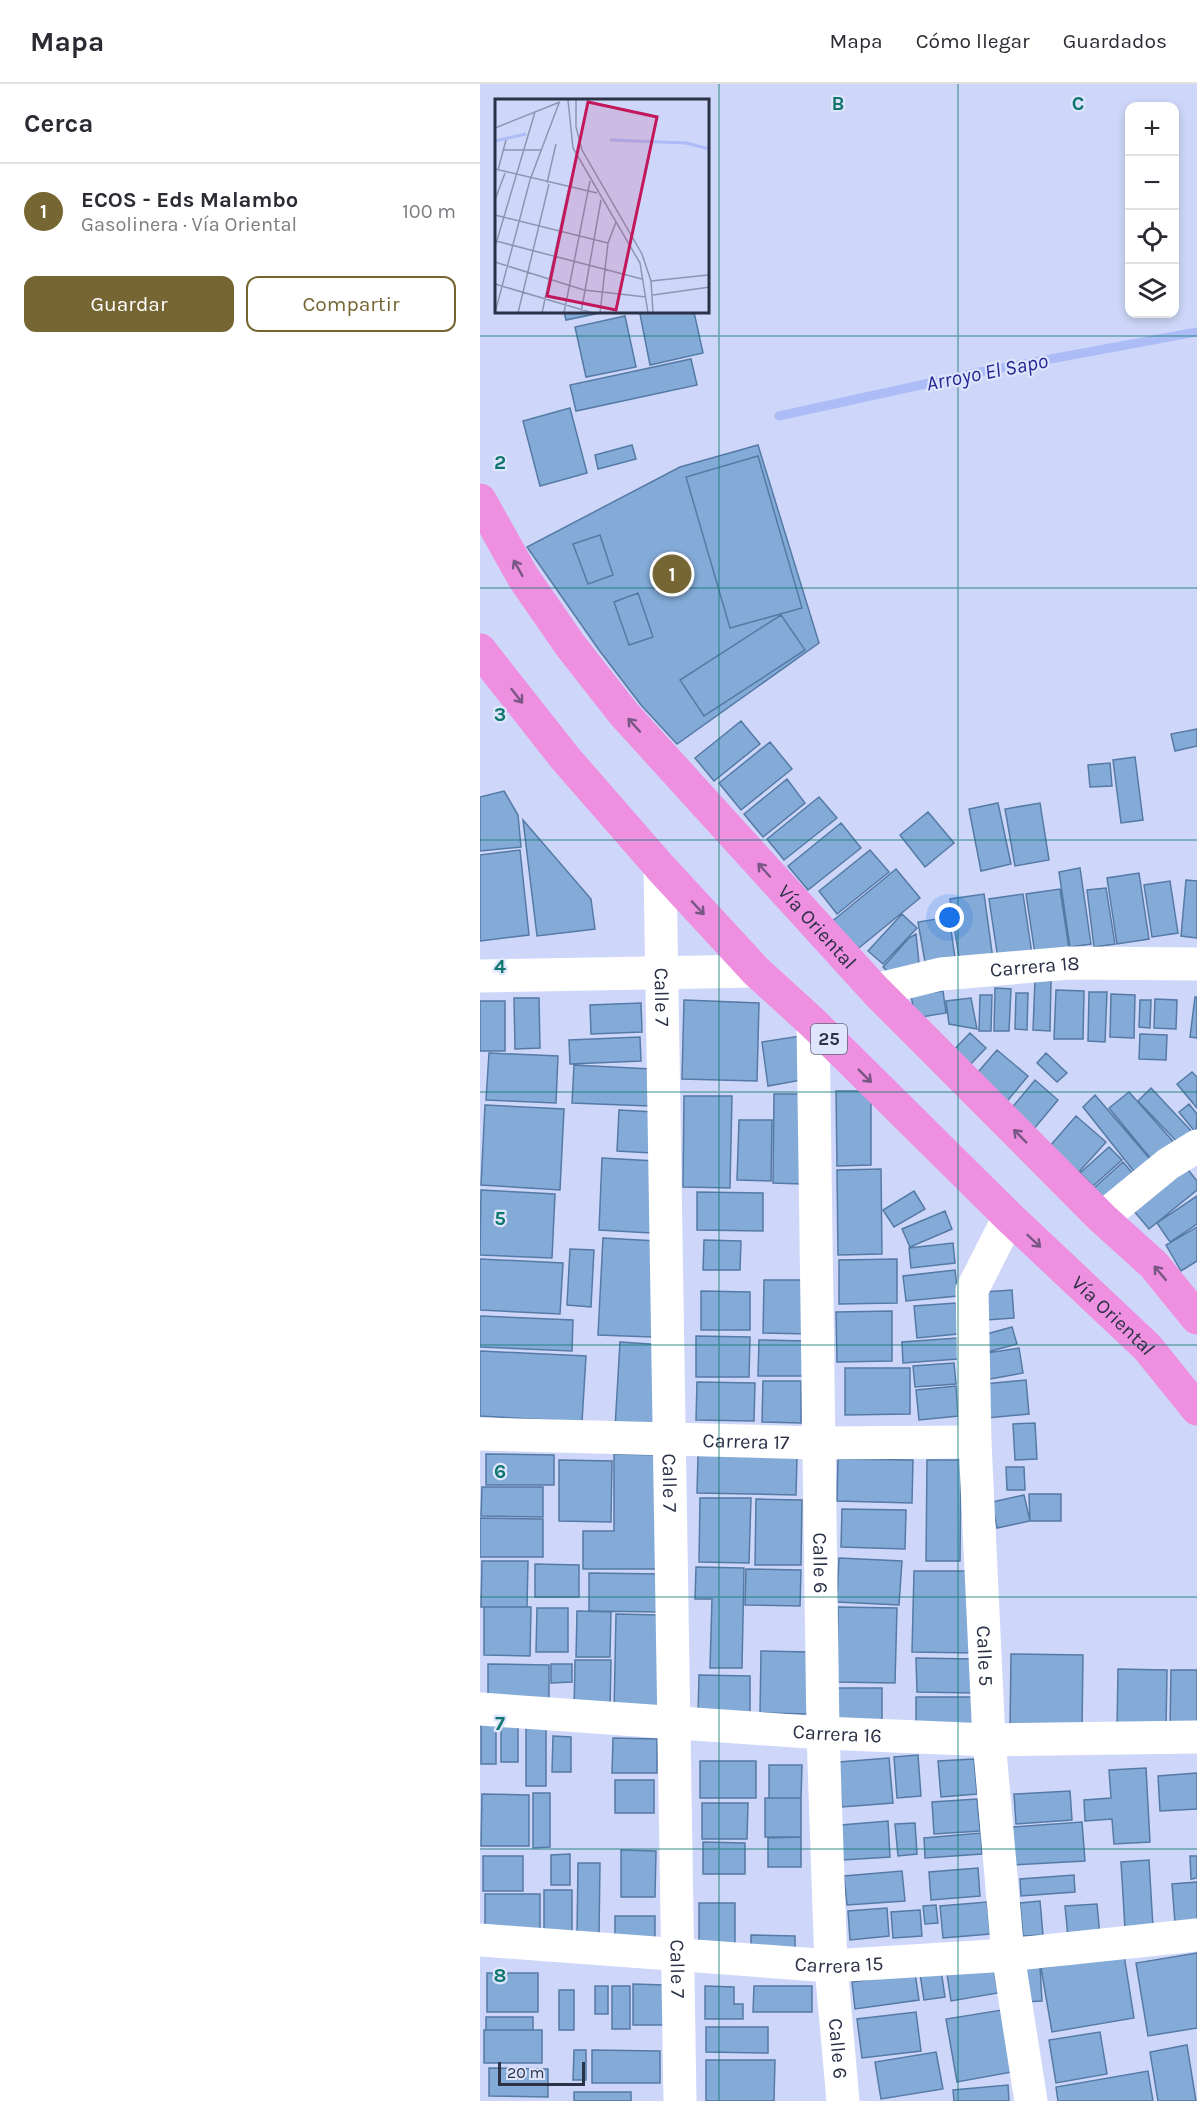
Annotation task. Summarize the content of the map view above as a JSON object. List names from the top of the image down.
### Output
{
  "streets": {
    "highway": ["Vía Oriental", "25"],
    "street": [
      "Carrera 18",
      "Calle 7",
      "Carrera 17",
      "Calle 6",
      "Calle 5",
      "Carrera 16",
      "Carrera 15"
    ]
  },
  "crossings": [
    ["Vía Oriental", "Carrera 18"],
    ["Vía Oriental", "Calle 7"],
    ["Vía Oriental", "Calle 6"],
    ["Vía Oriental", "Calle 5"],
    ["Calle 7", "Carrera 17"],
    ["Calle 7", "Carrera 16"],
    ["Calle 7", "Carrera 15"],
    ["Carrera 17", "Calle 6"],
    ["Carrera 17", "Calle 5"],
    ["Calle 6", "Carrera 16"],
    ["Calle 6", "Carrera 15"],
    ["Calle 5", "Carrera 16"],
    ["Calle 5", "Carrera 15"]
  ],
  "water": ["Arroyo El Sapo"],
  "scale_bar": "20 m",
  "page": {
    "header": "Mapa",
    "nav": ["Mapa", "Cómo llegar", "Guardados"],
    "heading": "Cerca",
    "map_buttons": ["+", "−"],
    "list": [
      {
        "mark": "1",
        "name": "ECOS - Eds Malambo",
        "note": "Gasolinera · Vía Oriental",
        "value": "100 m"
      }
    ],
    "buttons": ["Guardar", "Compartir"],
    "pins": "1",
    "scale": "20 m"
  },
  "grid": {
    "columns": ["B", "C"],
    "rows": [
      "2",
      "3",
      "4",
      "5",
      "6",
      "7",
      "8"
    ]
  }
}
